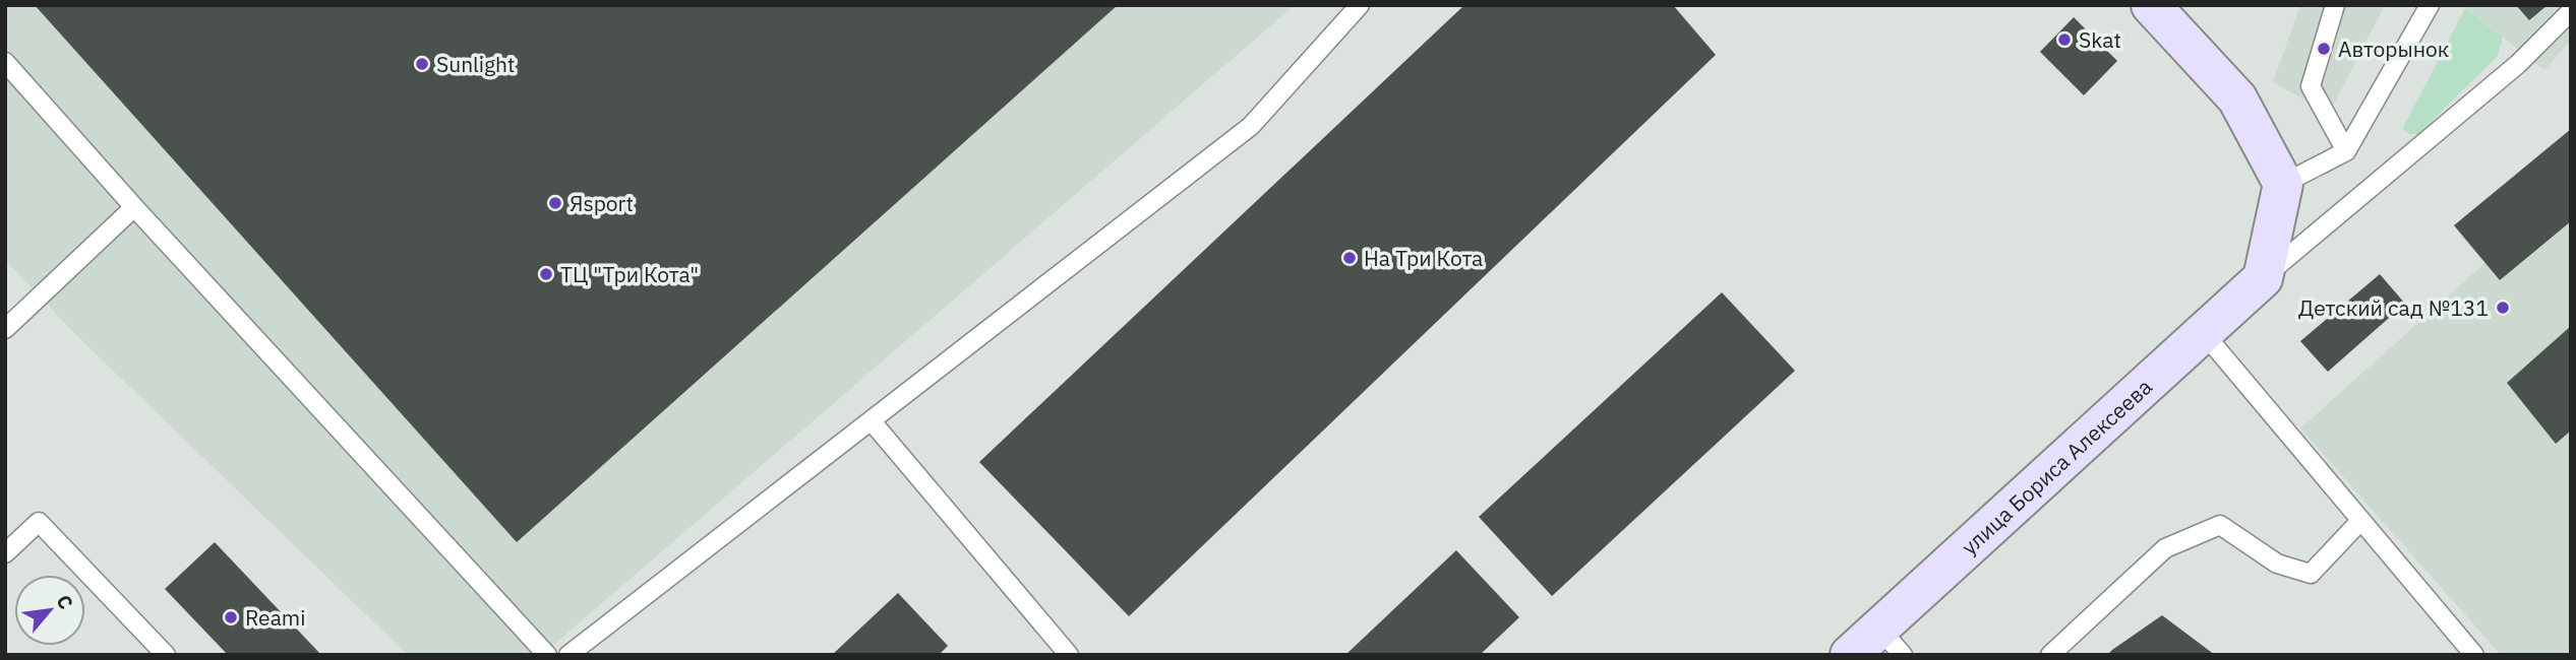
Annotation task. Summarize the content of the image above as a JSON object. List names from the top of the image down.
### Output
{
  "streets": {
    "main road": ["улица Бориса Алексеева"]
  },
  "places": [
    "Skat",
    "Авторынок",
    "Sunlight",
    "Яsport",
    "На Три Кота",
    "ТЦ \"Три Кота\"",
    "Детский сад №131",
    "Reami"
  ],
  "north": "top right"
}
